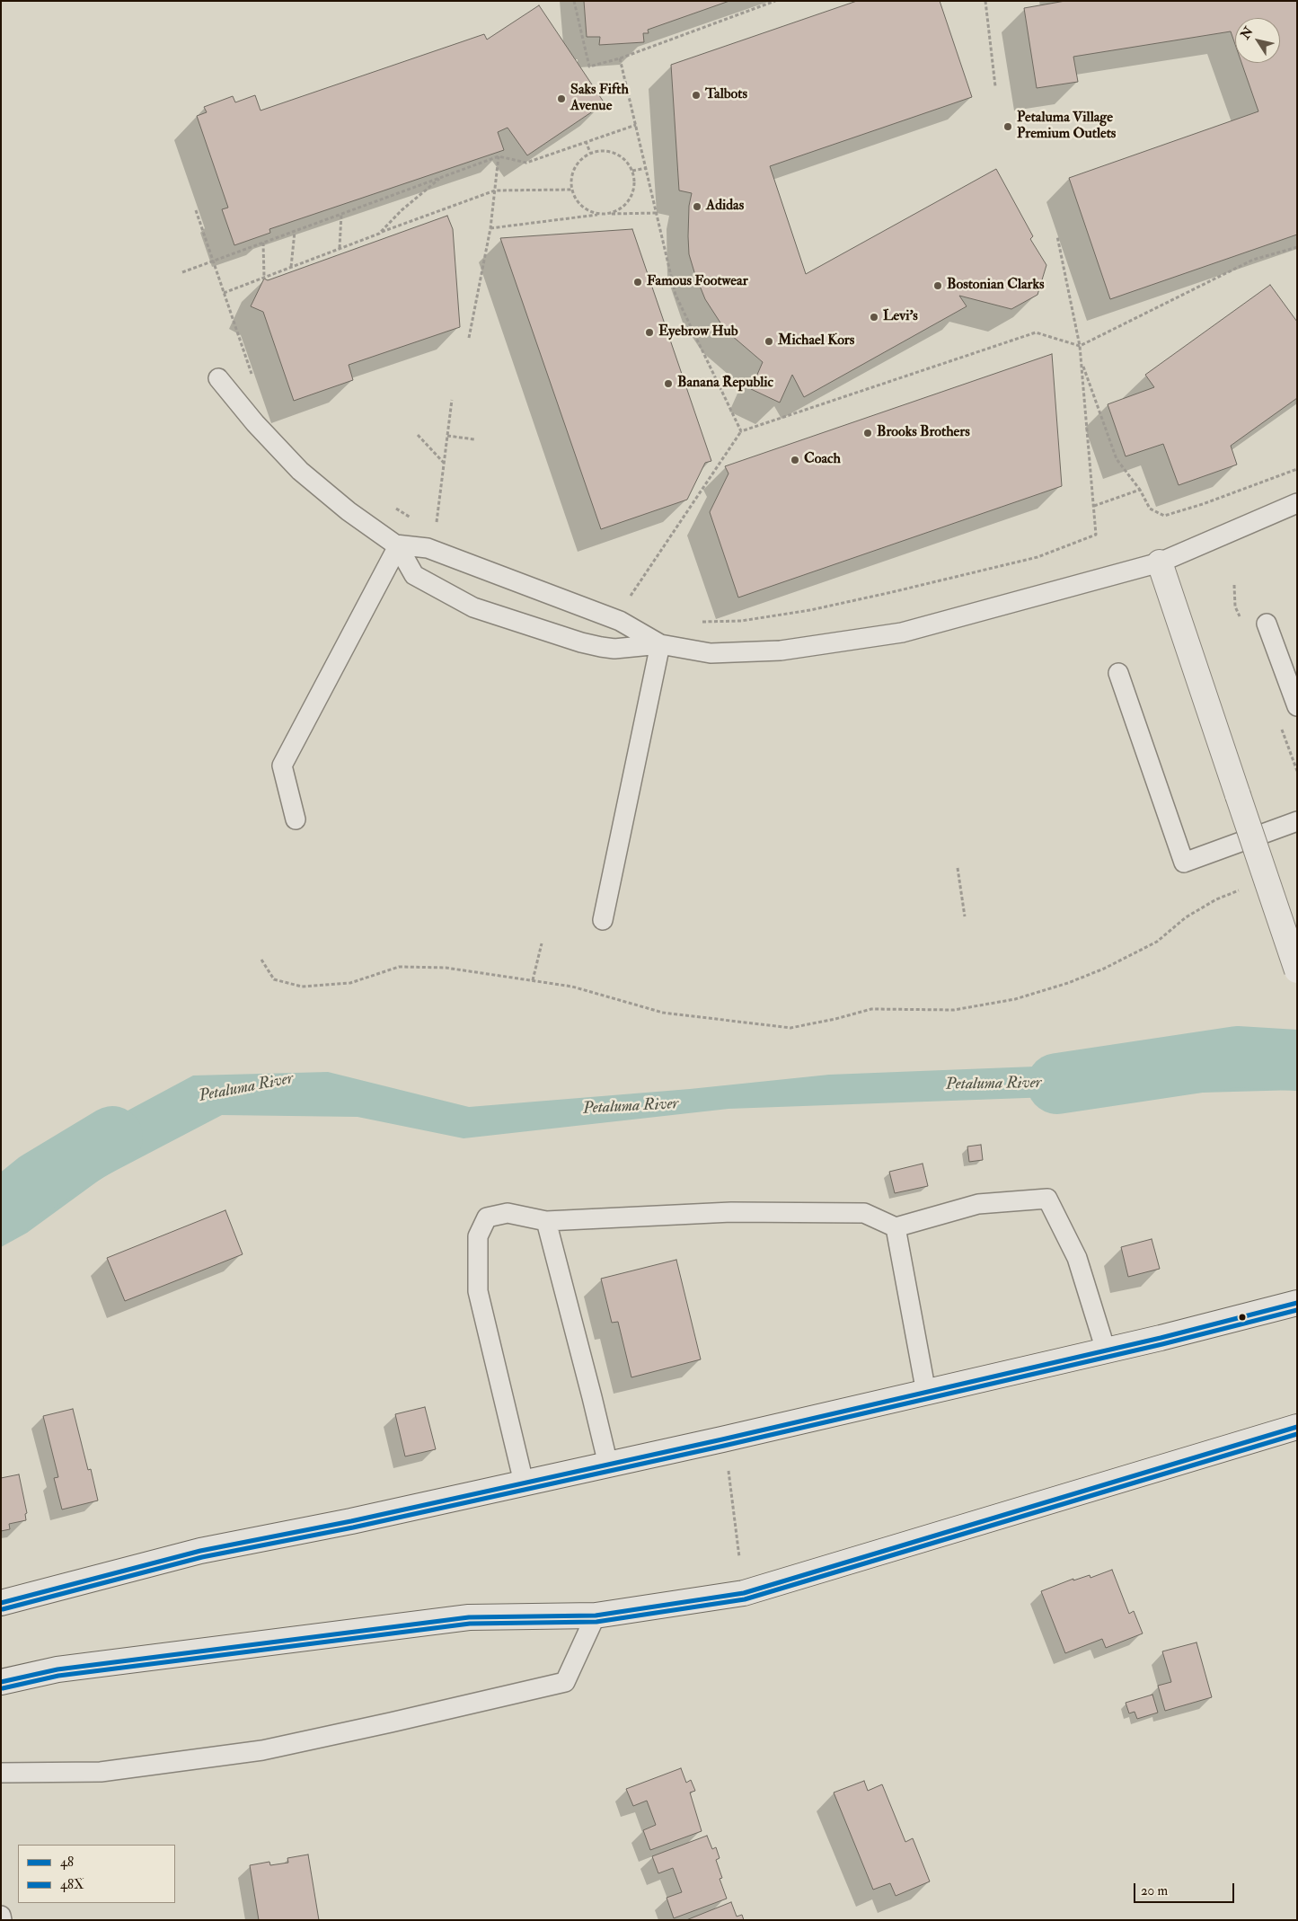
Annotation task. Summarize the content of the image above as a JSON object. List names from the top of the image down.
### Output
{
  "water": ["Petaluma River"],
  "places": [
    "Talbots",
    "Saks Fifth Avenue",
    "Petaluma Village Premium Outlets",
    "Adidas",
    "Famous Footwear",
    "Bostonian Clarks",
    "Levi's",
    "Eyebrow Hub",
    "Michael Kors",
    "Banana Republic",
    "Brooks Brothers",
    "Coach"
  ],
  "lines": ["transit line 48", "transit line 48X"],
  "legend": ["48", "48X"],
  "scale_bar": "20 m",
  "north": "top left"
}
